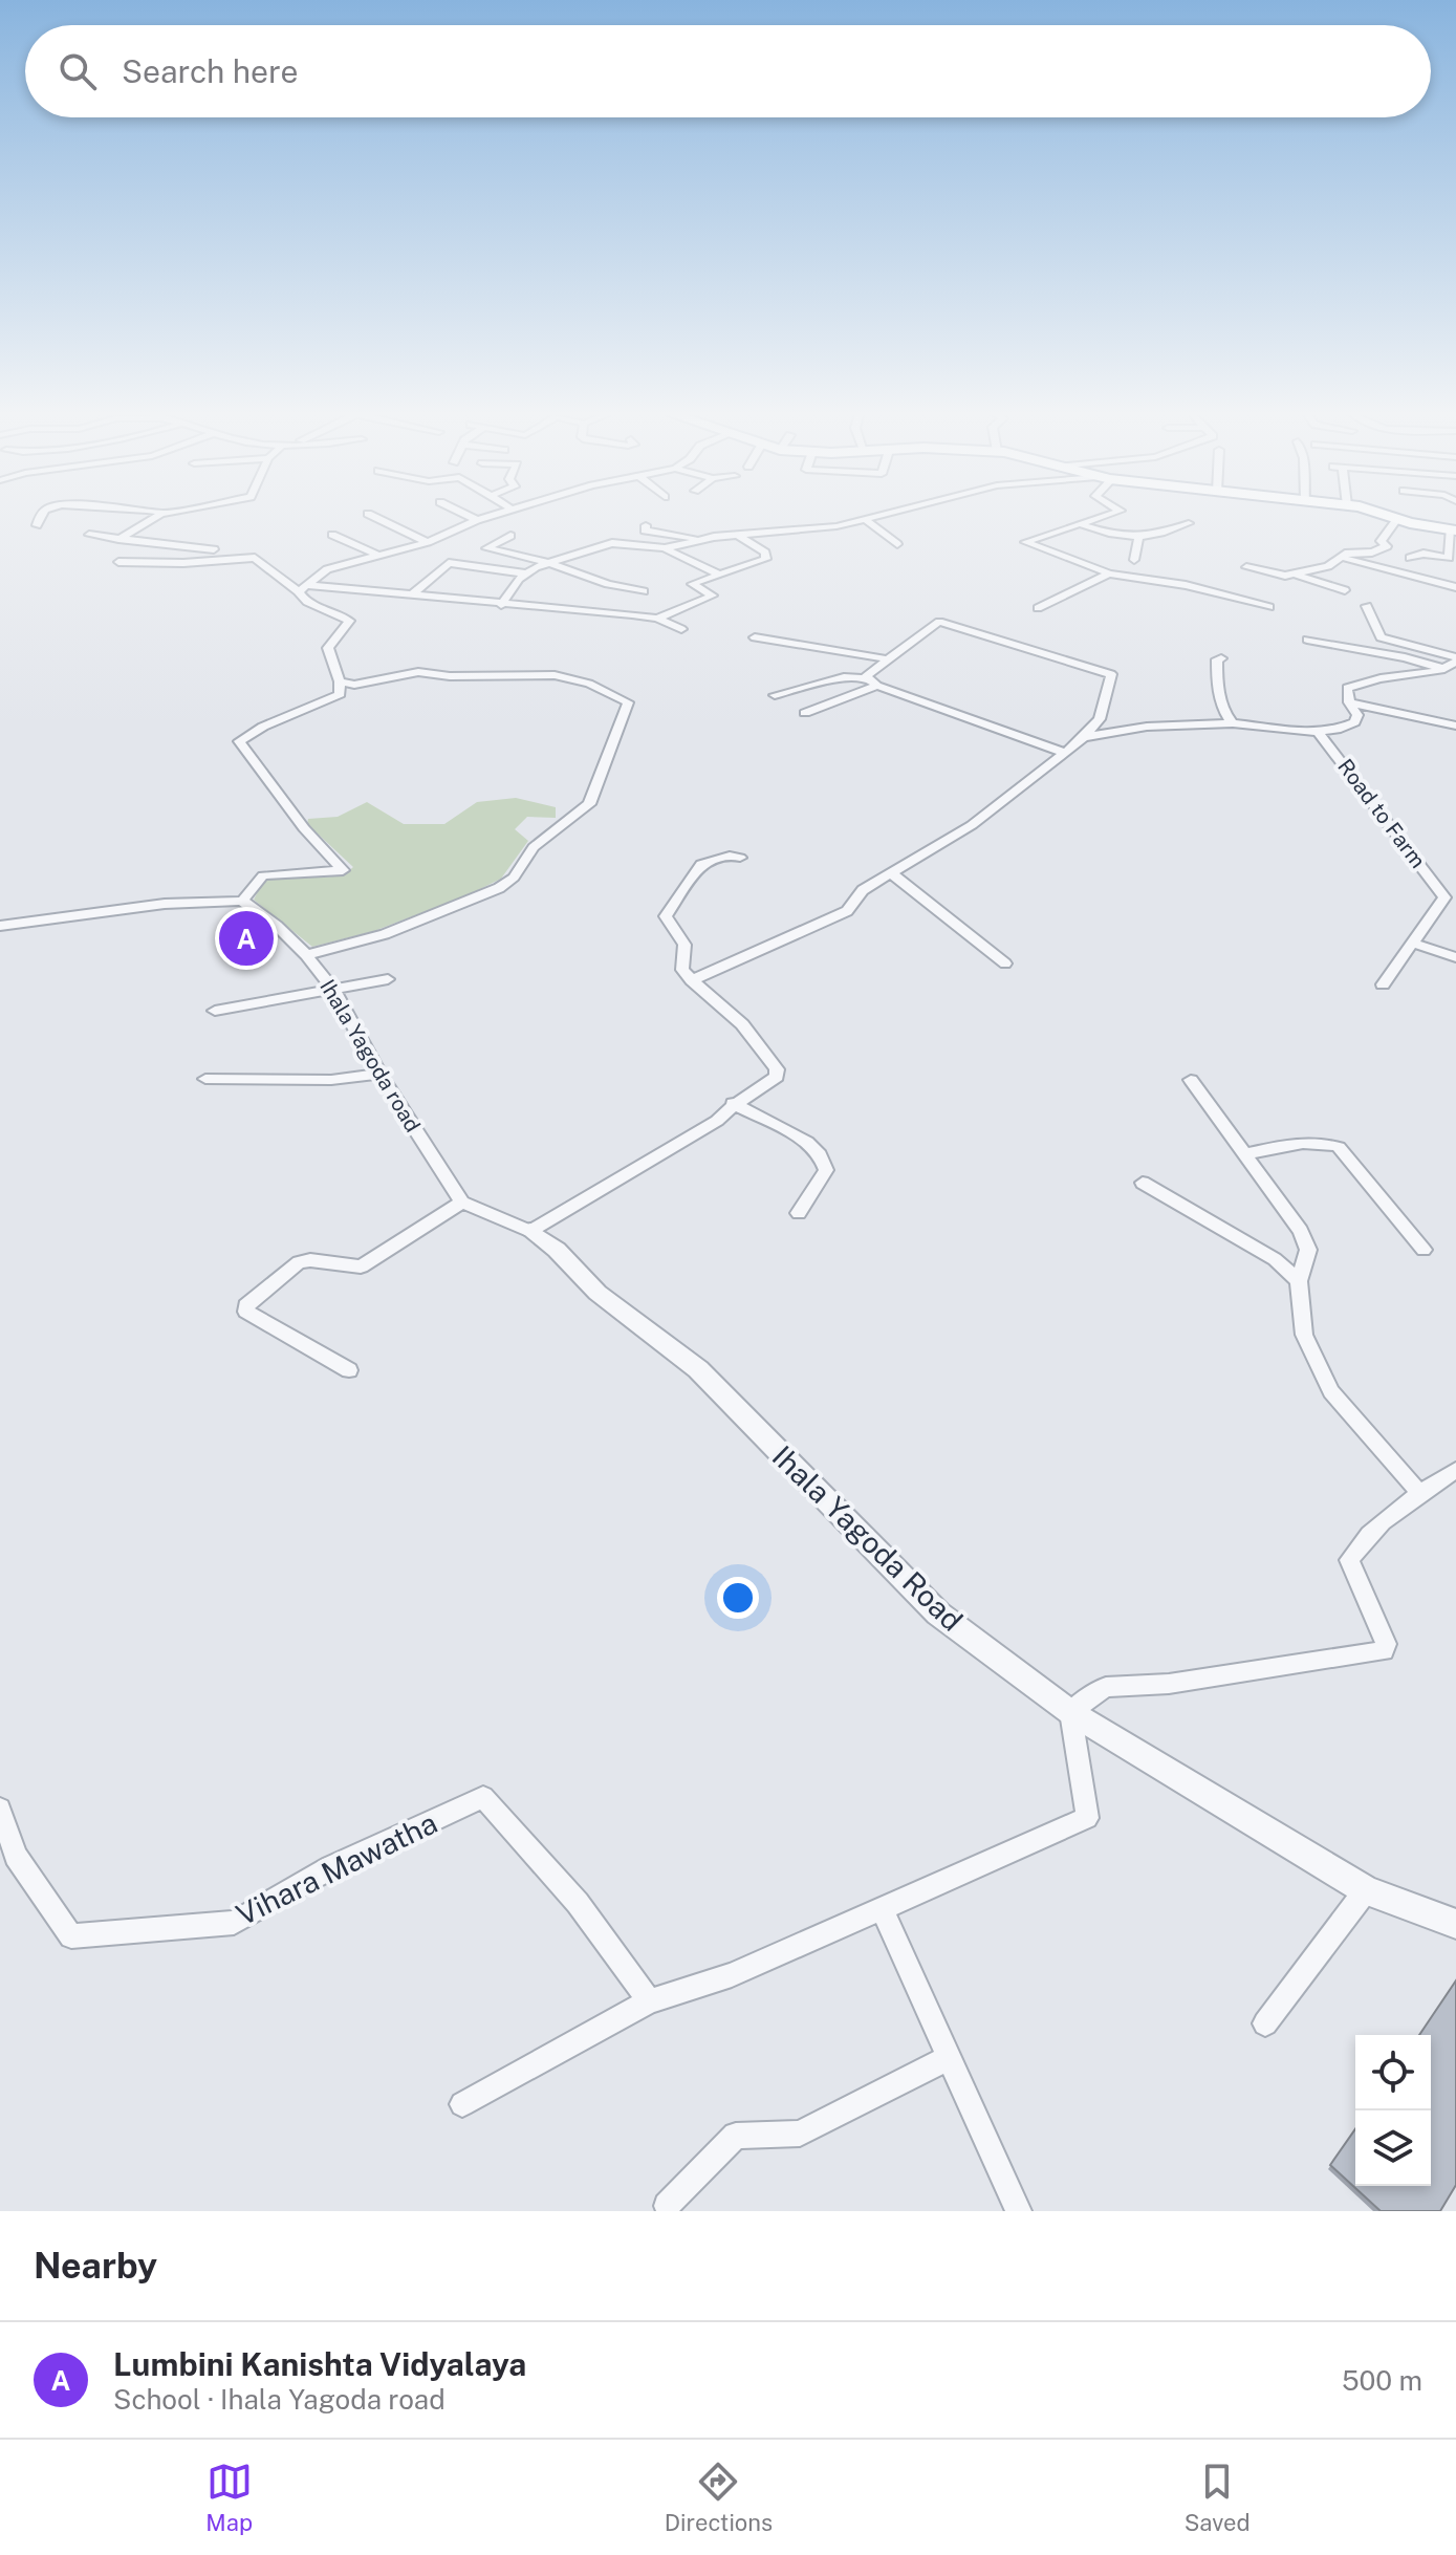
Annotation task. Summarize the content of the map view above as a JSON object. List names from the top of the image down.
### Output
{
  "streets": {
    "street": [
      "Road to Farm",
      "Ihala Yagoda road",
      "Ihala Yagoda Road",
      "Vihara Mawatha"
    ]
  },
  "page": {
    "search": "Search here",
    "pins": "A",
    "heading": "Nearby",
    "list": [
      {
        "mark": "A",
        "name": "Lumbini Kanishta Vidyalaya",
        "note": "School · Ihala Yagoda road",
        "value": "500 m"
      }
    ],
    "nav": ["Map", "Directions", "Saved"]
  }
}
